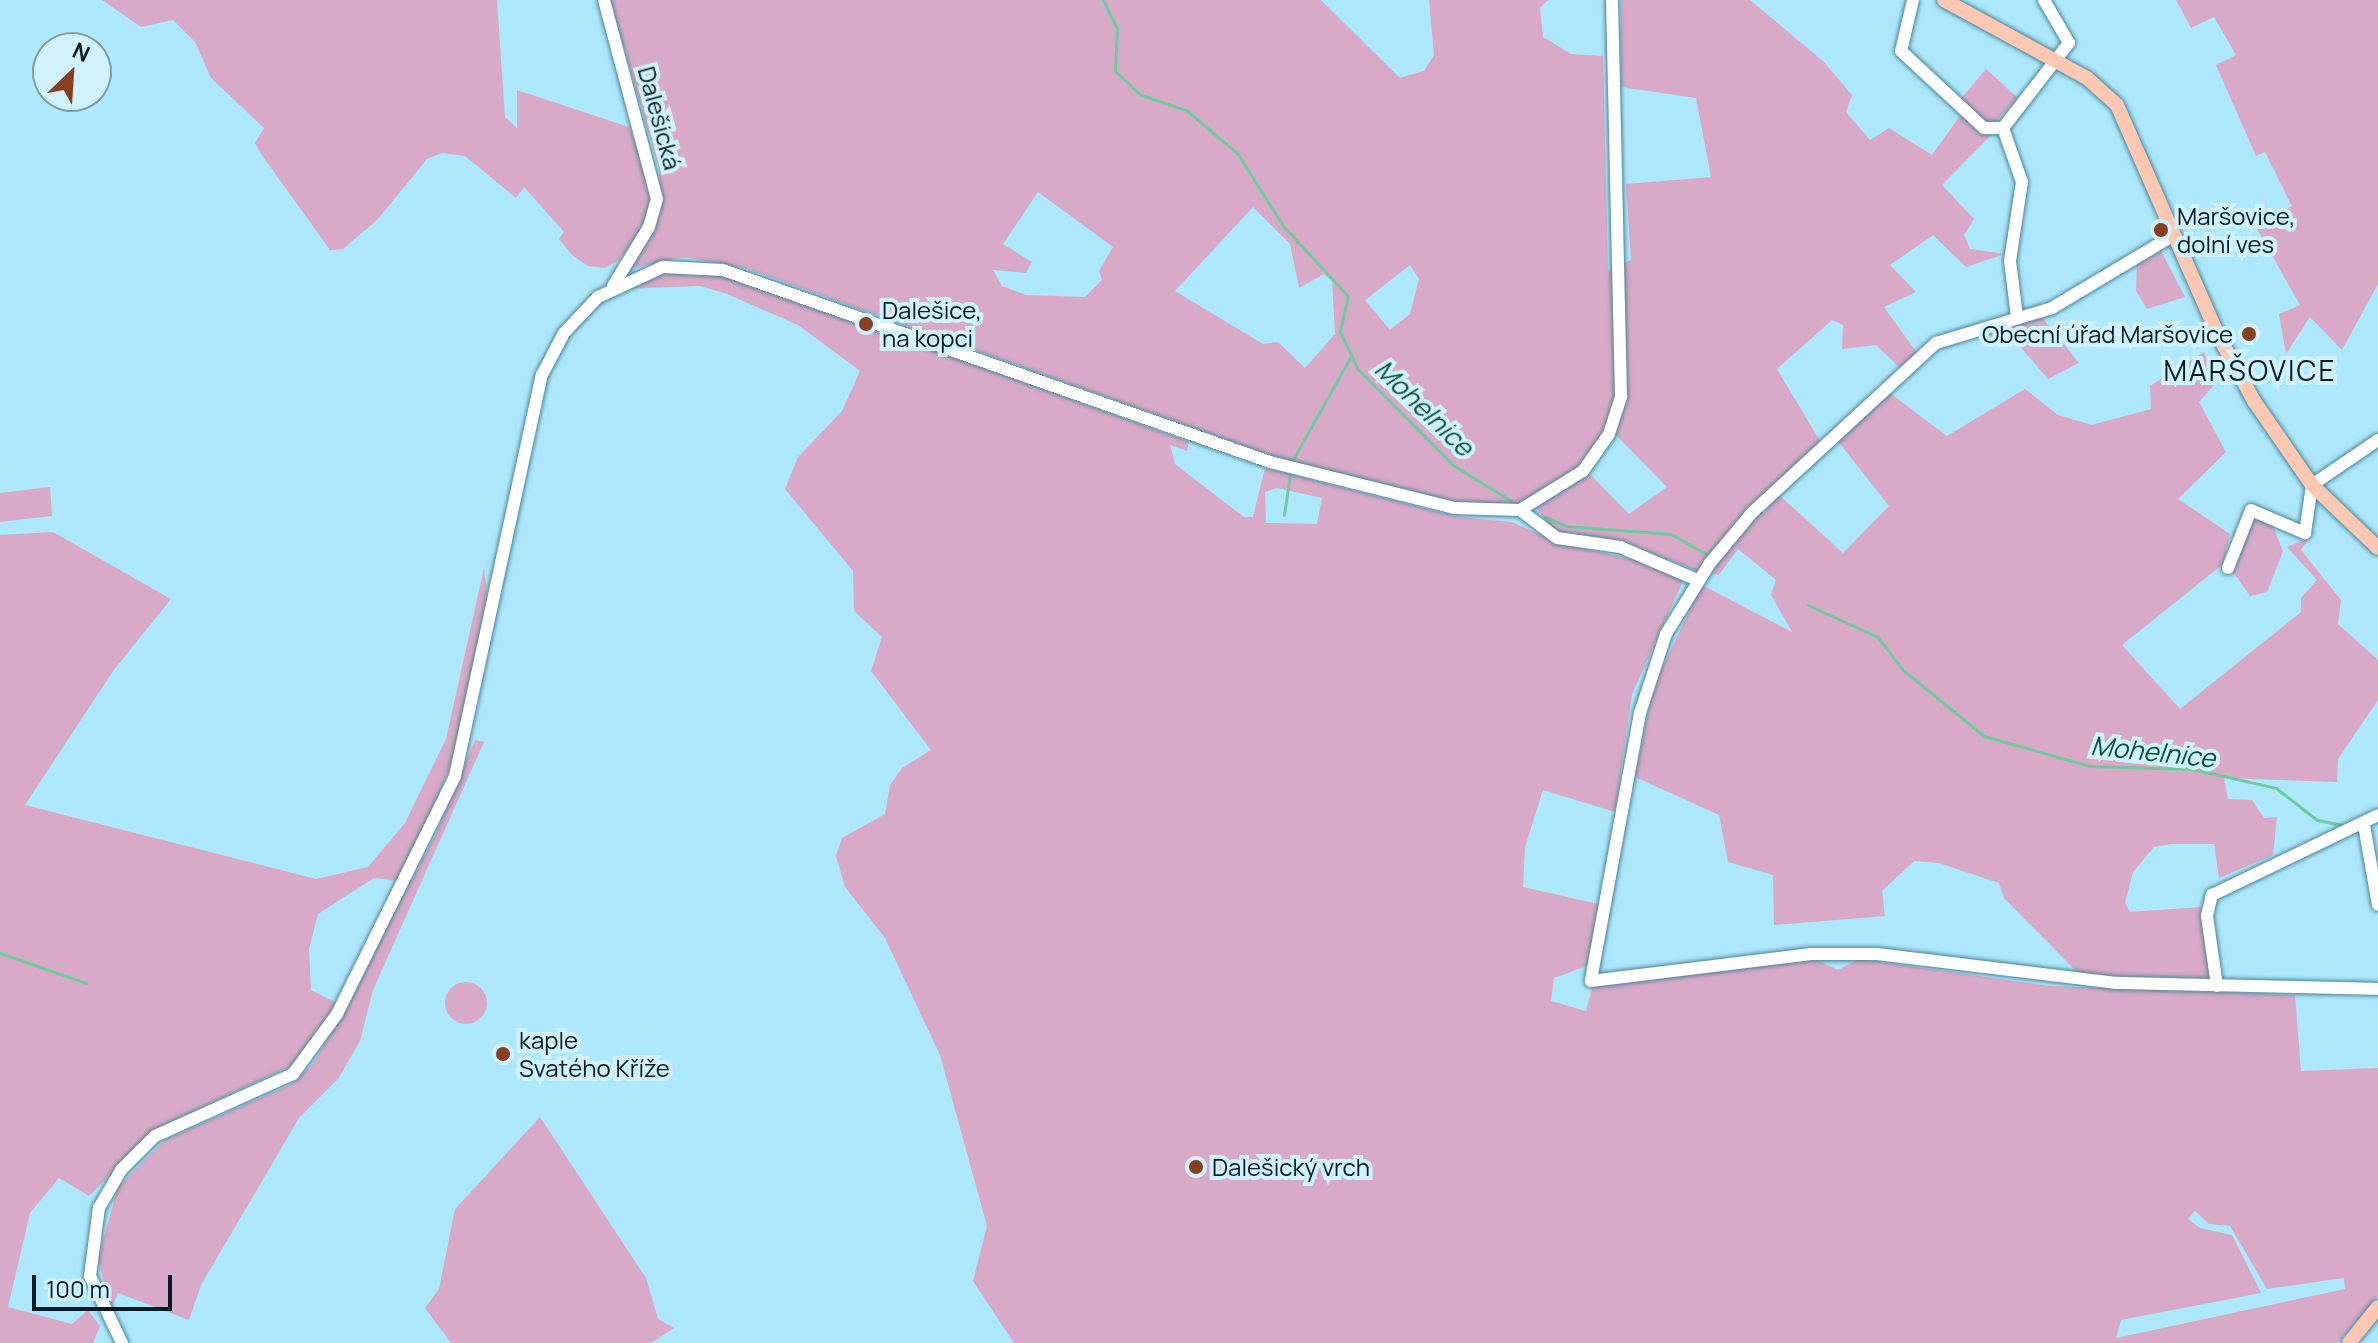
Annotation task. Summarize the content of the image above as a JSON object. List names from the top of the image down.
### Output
{
  "streets": {
    "street": ["Dalešická"]
  },
  "districts": ["MARŠOVICE"],
  "water": ["Mohelnice"],
  "places": [
    "Maršovice, dolní ves",
    "Dalešice, na kopci",
    "Obecní úřad Maršovice",
    "kaple Svatého Kříže",
    "Dalešický vrch"
  ],
  "scale_bar": "100 m",
  "north": "top right"
}
